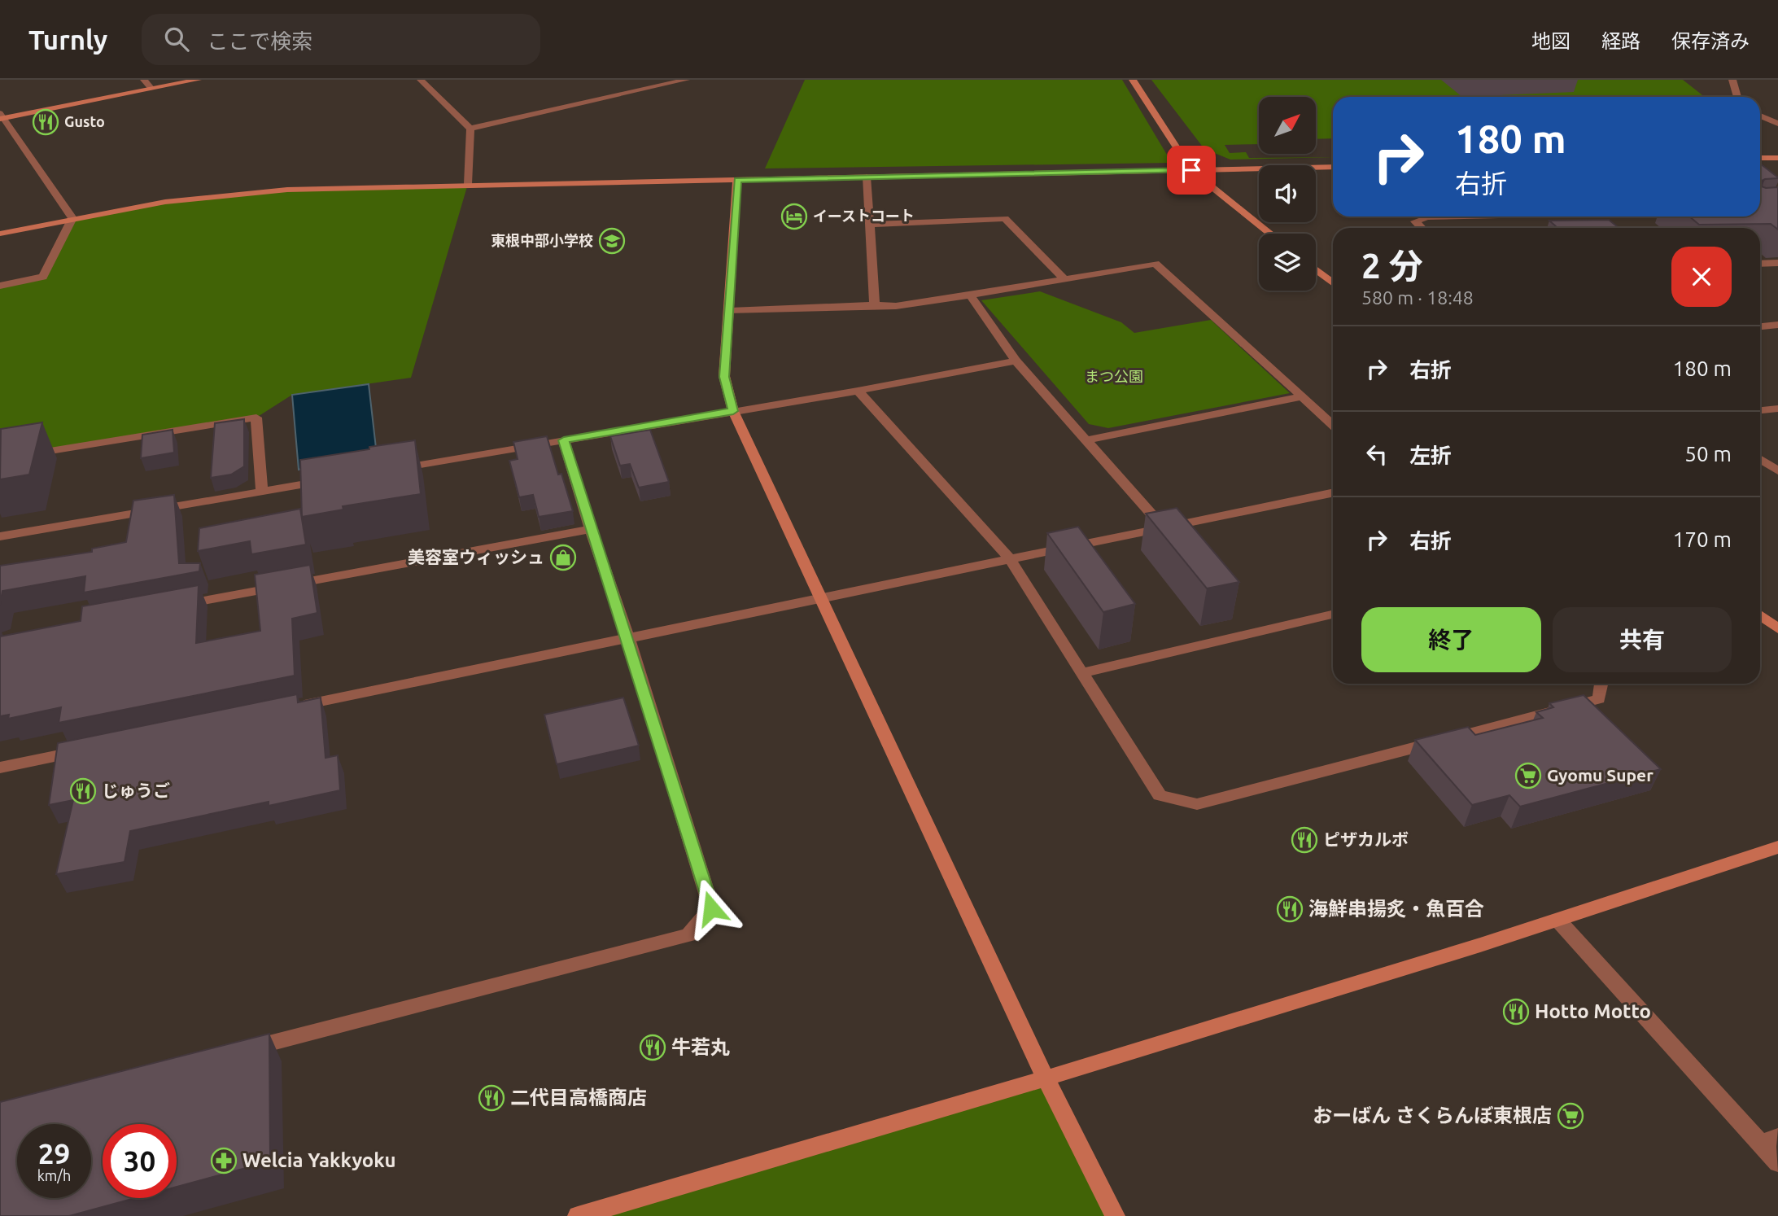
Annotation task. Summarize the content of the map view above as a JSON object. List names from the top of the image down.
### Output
{
  "parks": ["まつ公園"],
  "places": {
    "restaurant": [
      "Gusto",
      "じゅうご",
      "ピザカルボ",
      "海鮮串揚炙・魚百合",
      "Hotto Motto",
      "牛若丸",
      "二代目高橋商店"
    ],
    "hotel": ["イーストコート"],
    "school or university": ["東根中部小学校"],
    "shop": ["美容室ウィッシュ"],
    "supermarket": ["Gyomu Super", "おーばん さくらんぼ東根店"],
    "pharmacy": ["Welcia Yakkyoku"]
  },
  "north": "top right",
  "page": {
    "header": "Turnly",
    "search": "ここで検索",
    "nav": ["地図", "経路", "保存済み"],
    "turn": ["180 m", "右折"],
    "heading": ["2 分", "580 m · 18:48"],
    "list": [
      {
        "name": "右折",
        "value": "180 m"
      },
      {
        "name": "左折",
        "value": "50 m"
      },
      {
        "name": "右折",
        "value": "170 m"
      }
    ],
    "buttons": ["終了", "共有"],
    "speed": "29 km/h",
    "limit": "30"
  }
}
